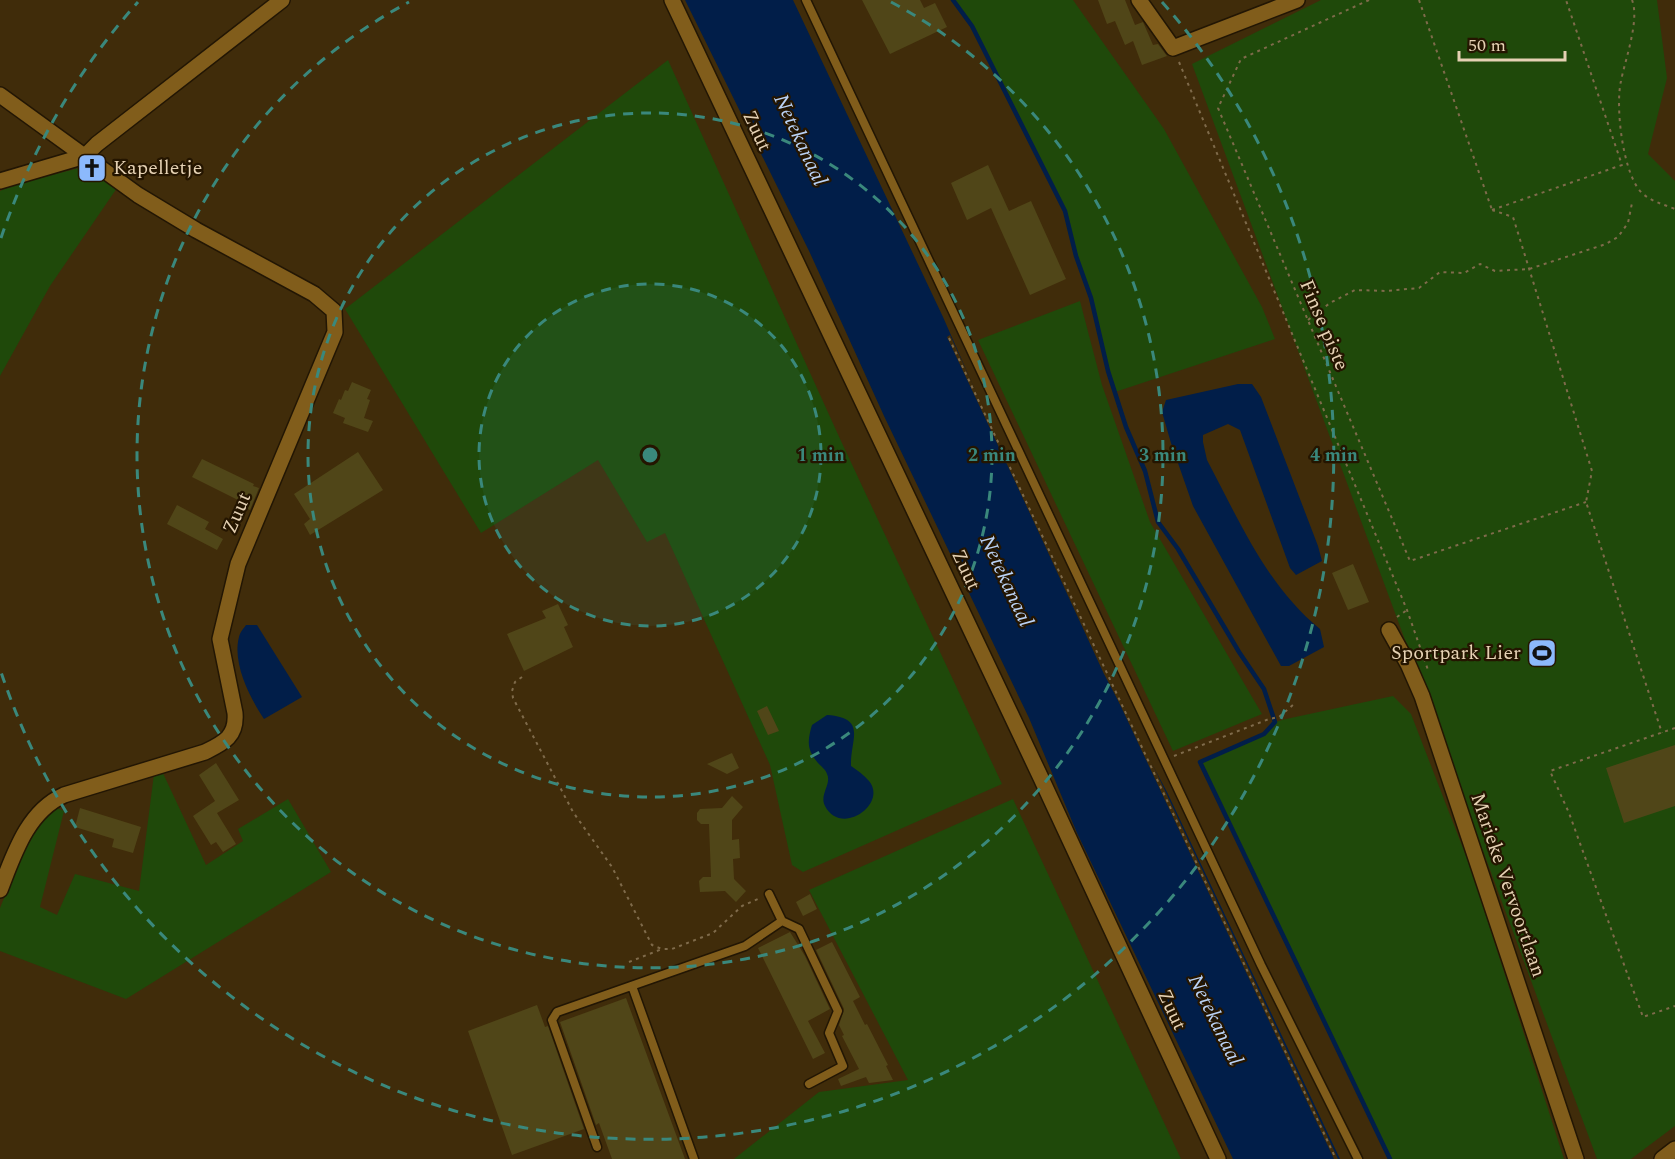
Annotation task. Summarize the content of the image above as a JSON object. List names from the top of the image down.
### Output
{
  "streets": {
    "street": ["Zuut", "Marieke Vervoortlaan"],
    "path": ["Finse piste"]
  },
  "water": ["Netekanaal"],
  "places": {
    "church": ["Kapelletje"],
    "sports": ["Sportpark Lier"]
  },
  "scale_bar": "50 m",
  "rings": [
    "1 min",
    "2 min",
    "3 min",
    "4 min"
  ]
}
